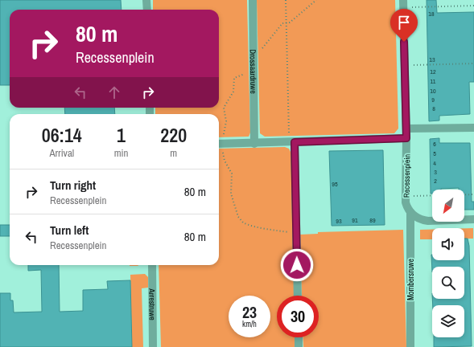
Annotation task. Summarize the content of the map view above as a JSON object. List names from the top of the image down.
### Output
{
  "streets": {
    "street": [
      "Drossaardruwe",
      "Recessenplein",
      "Mombersruwe",
      "Arrestruwe"
    ]
  },
  "crossings": [
    ["Recessenplein", "Mombersruwe"]
  ],
  "house_numbers": [
    "18",
    "13",
    "12",
    "11",
    "10",
    "9",
    "8",
    "6",
    "5",
    "4",
    "3",
    "2",
    "95",
    "91",
    "89",
    "93"
  ],
  "north": "bottom left",
  "page": {
    "turn": ["80 m", "Recessenplein"],
    "eta": [
      "06:14",
      "Arrival",
      "1",
      "min",
      "220",
      "m"
    ],
    "list": [
      {
        "name": "Turn right",
        "note": "Recessenplein",
        "value": "80 m"
      },
      {
        "name": "Turn left",
        "note": "Recessenplein",
        "value": "80 m"
      }
    ],
    "speed": "23 km/h",
    "limit": "30"
  }
}
